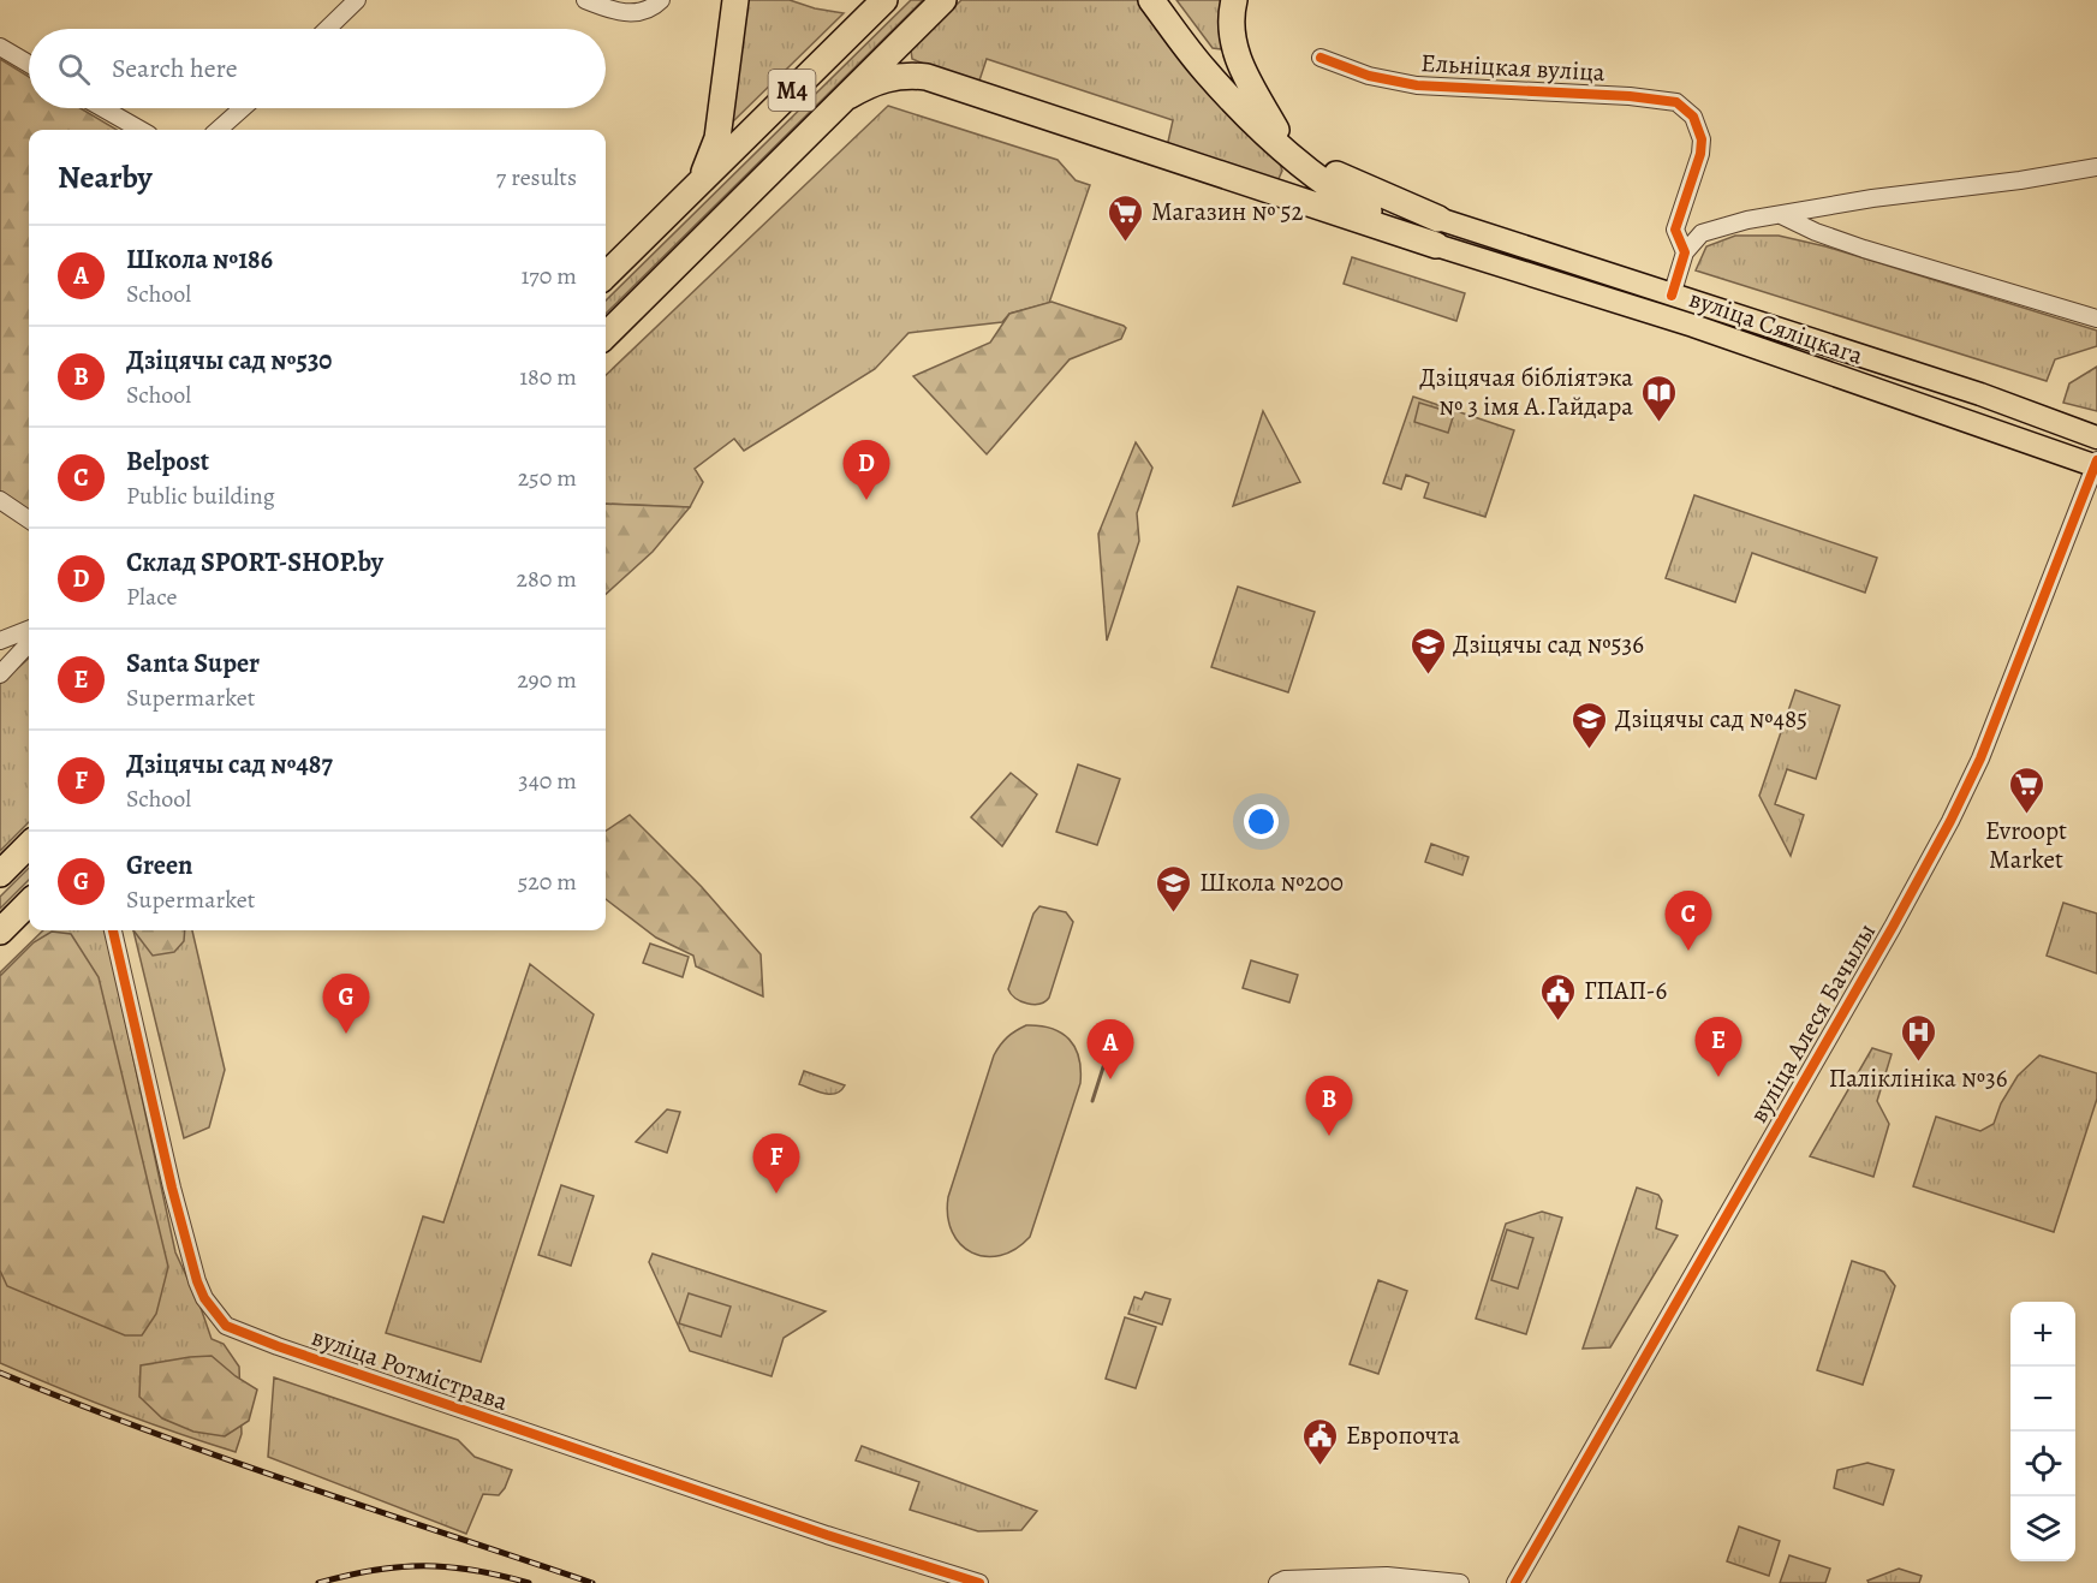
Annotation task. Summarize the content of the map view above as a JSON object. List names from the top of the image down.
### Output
{
  "streets": {
    "highway": ["М4"],
    "main road": ["вуліца Сяліцкага"],
    "street": ["Ельніцкая вуліца", "вуліца Алеся Бачылы", "вуліца Ротмістрава"]
  },
  "crossings": [
    ["вуліца Сяліцкага", "вуліца Алеся Бачылы"]
  ],
  "places": {
    "supermarket": ["Магазин № 52", "Evroopt Market"],
    "library": ["Дзіцячая бібліятэка № 3 імя А.Гайдара"],
    "school or university": ["Дзіцячы сад №536", "Дзіцячы сад №485", "Школа №200"],
    "public building": ["ГПАП-6", "Европочта"],
    "hospital": ["Паліклініка №36"]
  },
  "page": {
    "search": "Search here",
    "heading": ["Nearby", "7 results"],
    "list": [
      {
        "mark": "A",
        "name": "Школа №186",
        "note": "School",
        "value": "170 m"
      },
      {
        "mark": "B",
        "name": "Дзіцячы сад №530",
        "note": "School",
        "value": "180 m"
      },
      {
        "mark": "C",
        "name": "Belpost",
        "note": "Public building",
        "value": "250 m"
      },
      {
        "mark": "D",
        "name": "Склад SPORT-SHOP.by",
        "note": "Place",
        "value": "280 m"
      },
      {
        "mark": "E",
        "name": "Santa Super",
        "note": "Supermarket",
        "value": "290 m"
      },
      {
        "mark": "F",
        "name": "Дзіцячы сад №487",
        "note": "School",
        "value": "340 m"
      },
      {
        "mark": "G",
        "name": "Green",
        "note": "Supermarket",
        "value": "520 m"
      }
    ],
    "pins": [
      "D",
      "C",
      "G",
      "E",
      "A",
      "B",
      "F"
    ],
    "map_buttons": ["+", "−"]
  }
}
